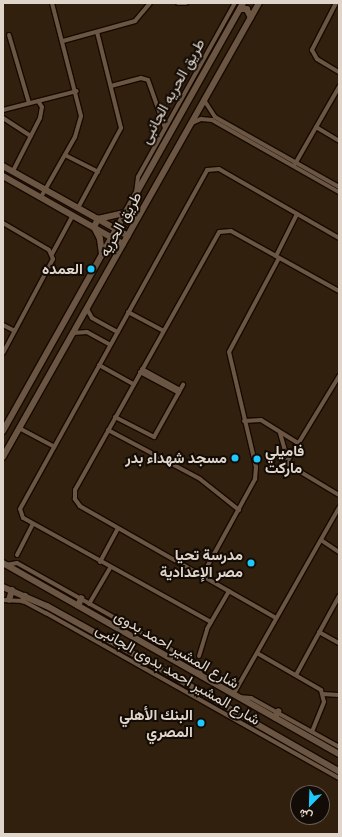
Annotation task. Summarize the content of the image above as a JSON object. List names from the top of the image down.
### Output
{
  "streets": {
    "street": [
      "طريق الحريه الجانبى",
      "طريق الحريه",
      "شارع المشير احمد بدوى",
      "شارع المشير احمد بدوى الجانبى"
    ]
  },
  "crossings": [
    ["طريق الحريه الجانبى", "طريق الحريه"],
    ["شارع المشير احمد بدوى", "شارع المشير احمد بدوى الجانبى"]
  ],
  "places": [
    "العمده",
    "مسجد شهداء بدر",
    "فاميلي ماركت",
    "مدرسة تحيا مصر الإعدادية",
    "البنك الأهلي المصري"
  ],
  "north": "bottom left"
}
